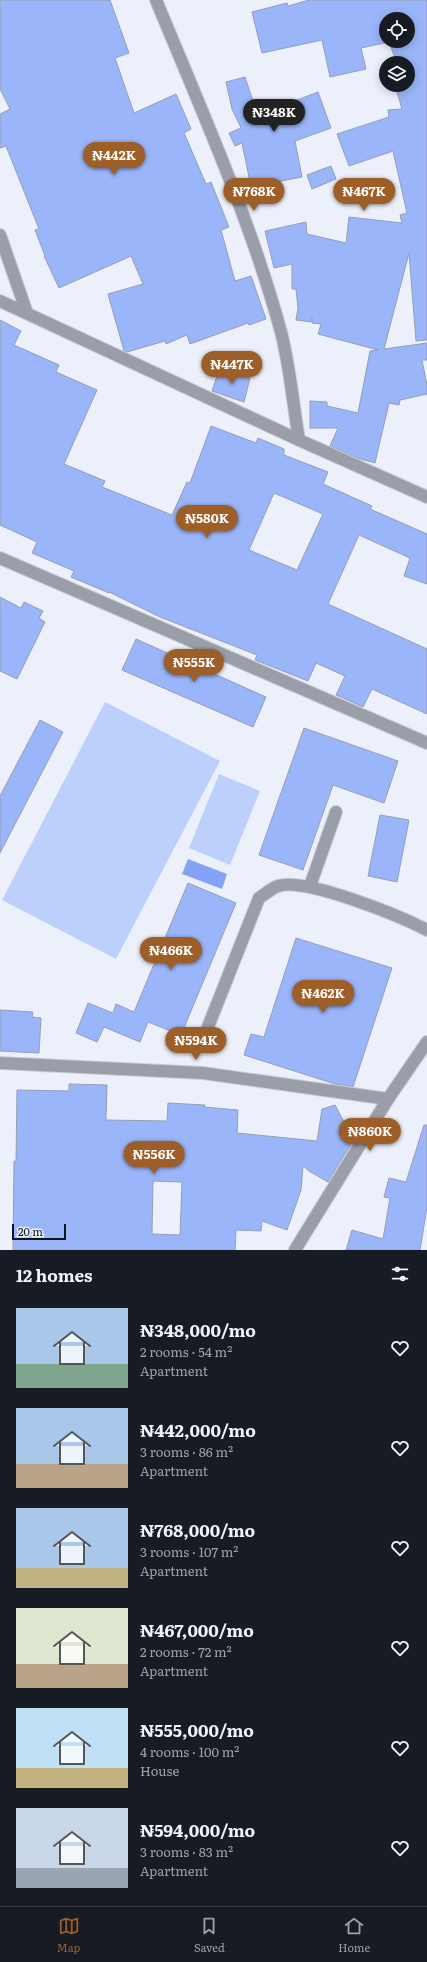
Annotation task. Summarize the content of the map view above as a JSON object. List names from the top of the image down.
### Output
{
  "scale_bar": "20 m",
  "page": {
    "price": [
      "₦348K",
      "₦442K",
      "₦768K",
      "₦467K",
      "₦447K",
      "₦580K",
      "₦555K",
      "₦466K",
      "₦462K",
      "₦594K",
      "₦860K",
      "₦556K"
    ],
    "scale": "20 m",
    "heading": "12 homes",
    "list": [
      {
        "name": "₦348,000/mo",
        "note": "2 rooms · 54 m² · Apartment"
      },
      {
        "name": "₦442,000/mo",
        "note": "3 rooms · 86 m² · Apartment"
      },
      {
        "name": "₦768,000/mo",
        "note": "3 rooms · 107 m² · Apartment"
      },
      {
        "name": "₦467,000/mo",
        "note": "2 rooms · 72 m² · Apartment"
      },
      {
        "name": "₦555,000/mo",
        "note": "4 rooms · 100 m² · House"
      },
      {
        "name": "₦594,000/mo",
        "note": "3 rooms · 83 m² · Apartment"
      }
    ],
    "tabs": ["Map", "Saved", "Home"]
  }
}
